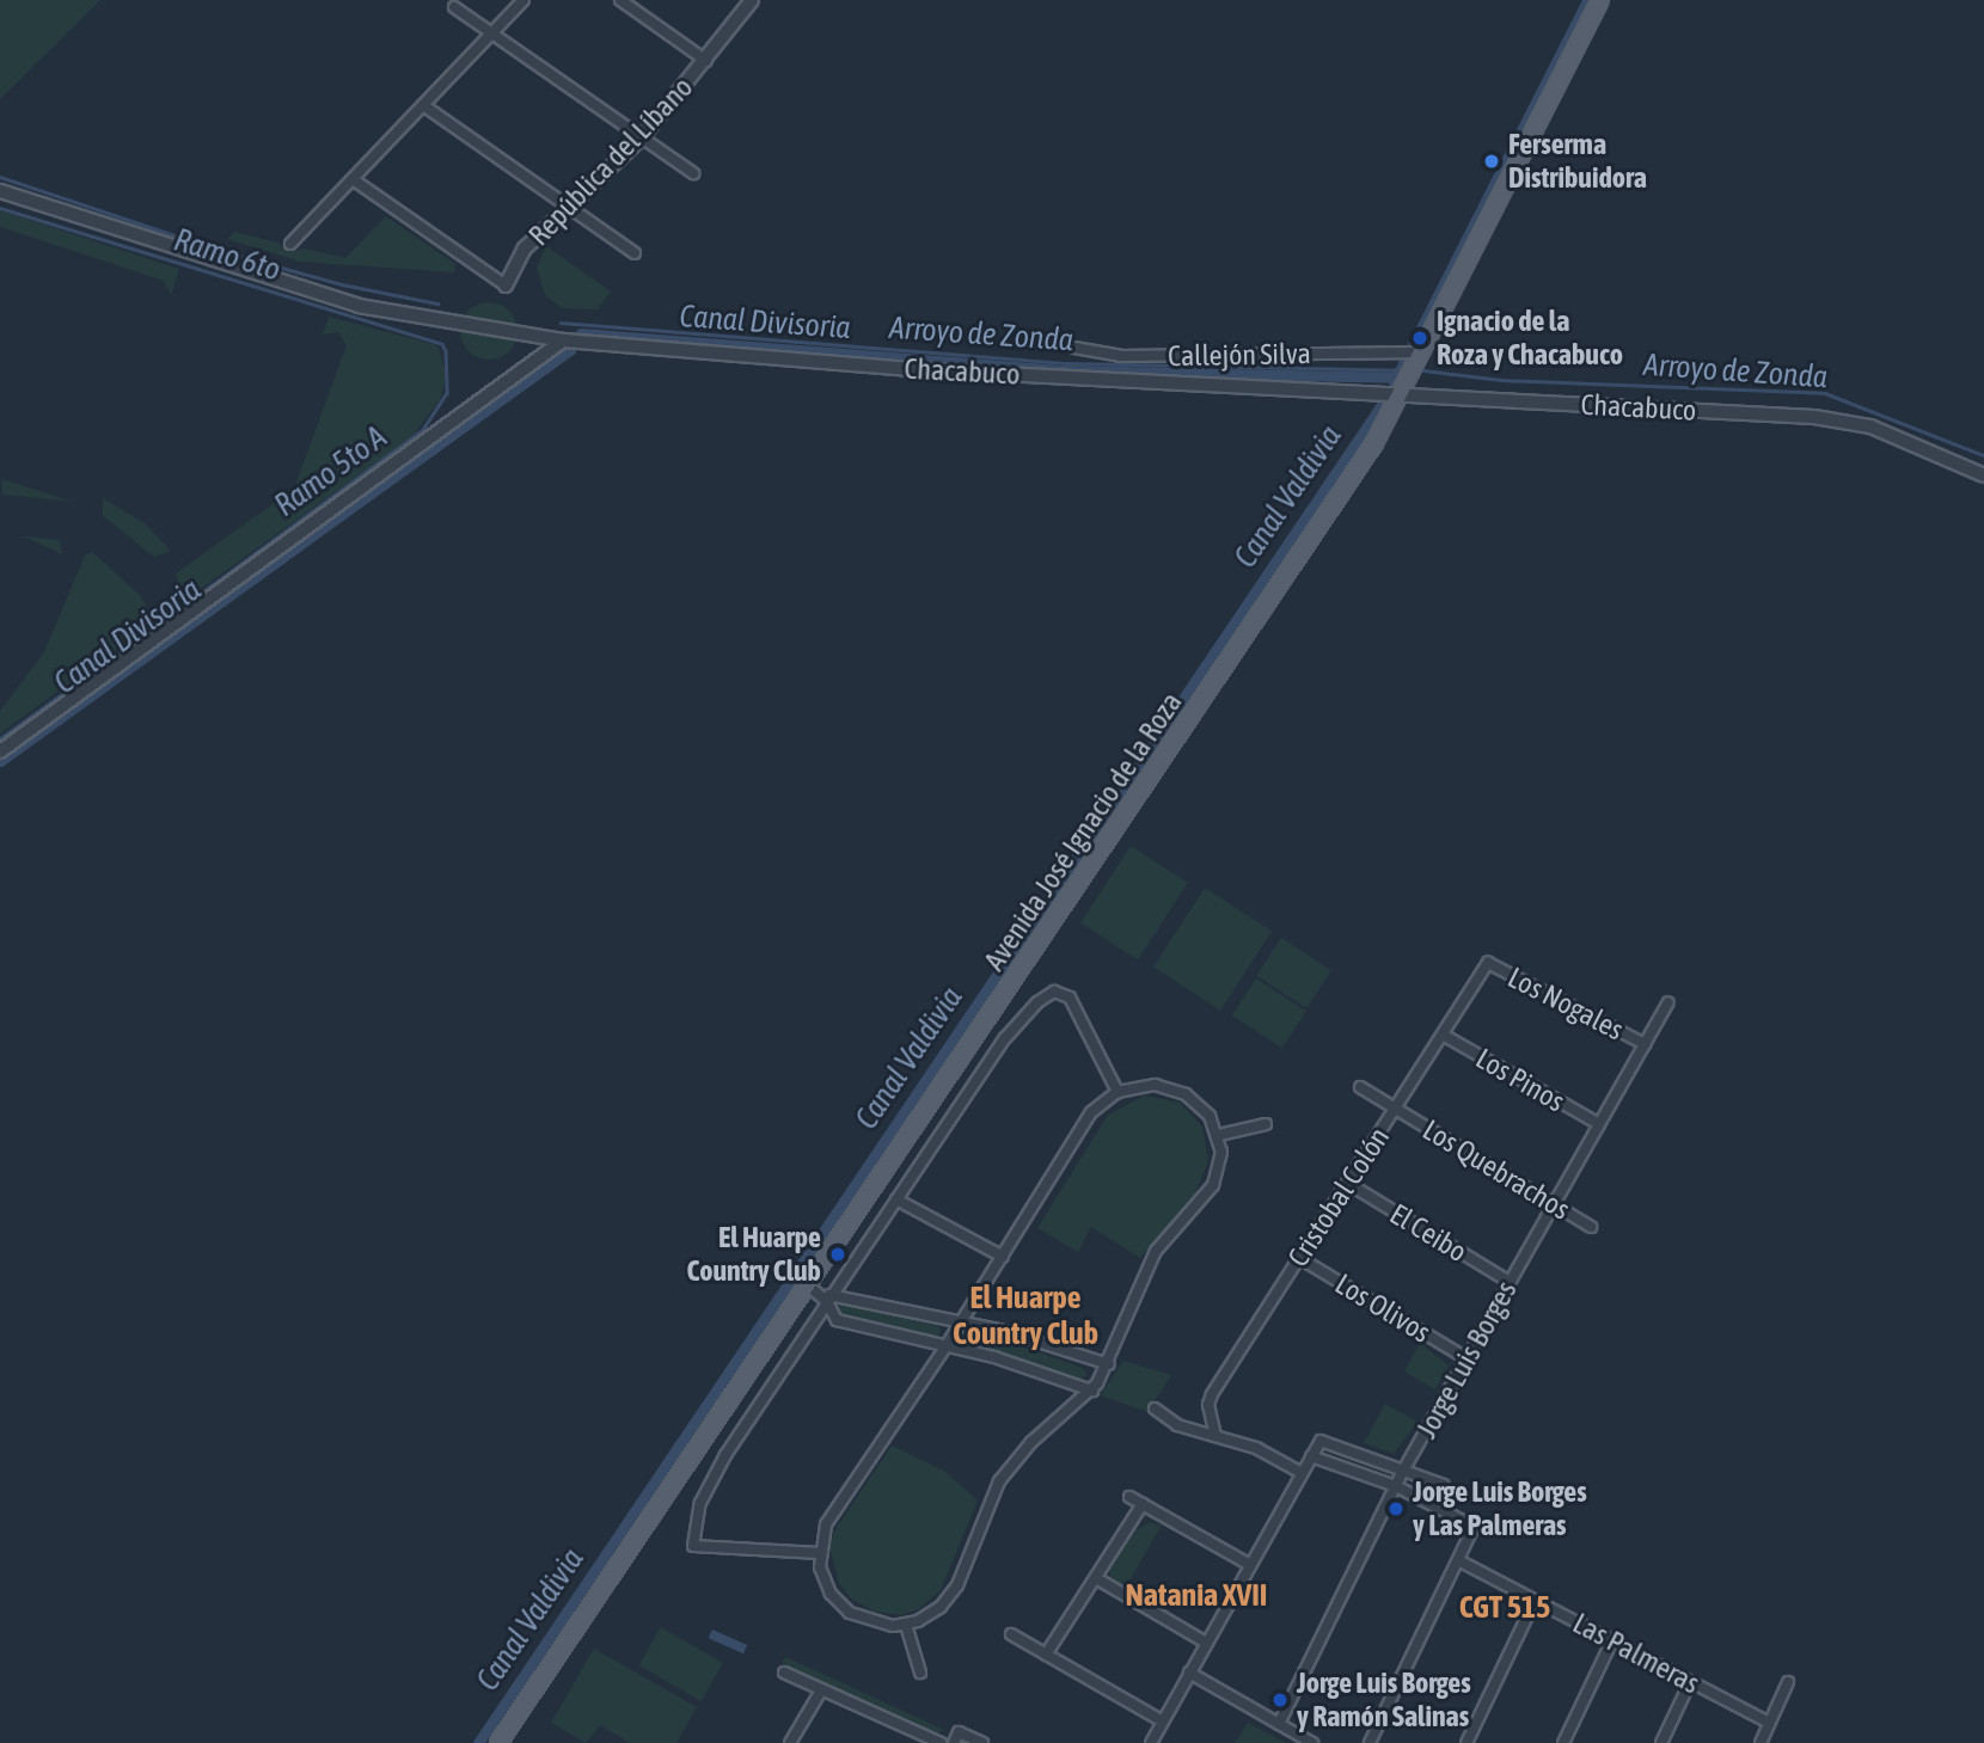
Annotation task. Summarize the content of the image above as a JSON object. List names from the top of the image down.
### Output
{
  "streets": {
    "main road": ["Avenida José Ignacio de la Roza"],
    "street": [
      "República del Líbano",
      "Callejón Silva",
      "Chacabuco",
      "Los Nogales",
      "Los Pinos",
      "Los Quebrachos",
      "Cristobal Colón",
      "El Ceibo",
      "Los Olivos",
      "Jorge Luis Borges",
      "Las Palmeras"
    ]
  },
  "crossings": [
    ["Callejón Silva", "Avenida José Ignacio de la Roza"],
    ["Chacabuco", "Avenida José Ignacio de la Roza"],
    ["Los Nogales", "Cristobal Colón"],
    ["Los Nogales", "Jorge Luis Borges"],
    ["Los Pinos", "Cristobal Colón"],
    ["Los Pinos", "Jorge Luis Borges"],
    ["Los Quebrachos", "Cristobal Colón"],
    ["Los Quebrachos", "Jorge Luis Borges"],
    ["Cristobal Colón", "El Ceibo"],
    ["Cristobal Colón", "Los Olivos"],
    ["El Ceibo", "Jorge Luis Borges"],
    ["Los Olivos", "Jorge Luis Borges"]
  ],
  "districts": ["El Huarpe Country Club", "Natania XVII", "CGT 515"],
  "water": [
    "Ramo 6to",
    "Canal Divisoria",
    "Arroyo de Zonda",
    "Ramo 5to A",
    "Canal Valdivia"
  ],
  "places": [
    "Ferserma Distribuidora",
    "Ignacio de la Roza y Chacabuco",
    "El Huarpe Country Club",
    "Jorge Luis Borges y Las Palmeras",
    "Jorge Luis Borges y Ramón Salinas"
  ]
}
